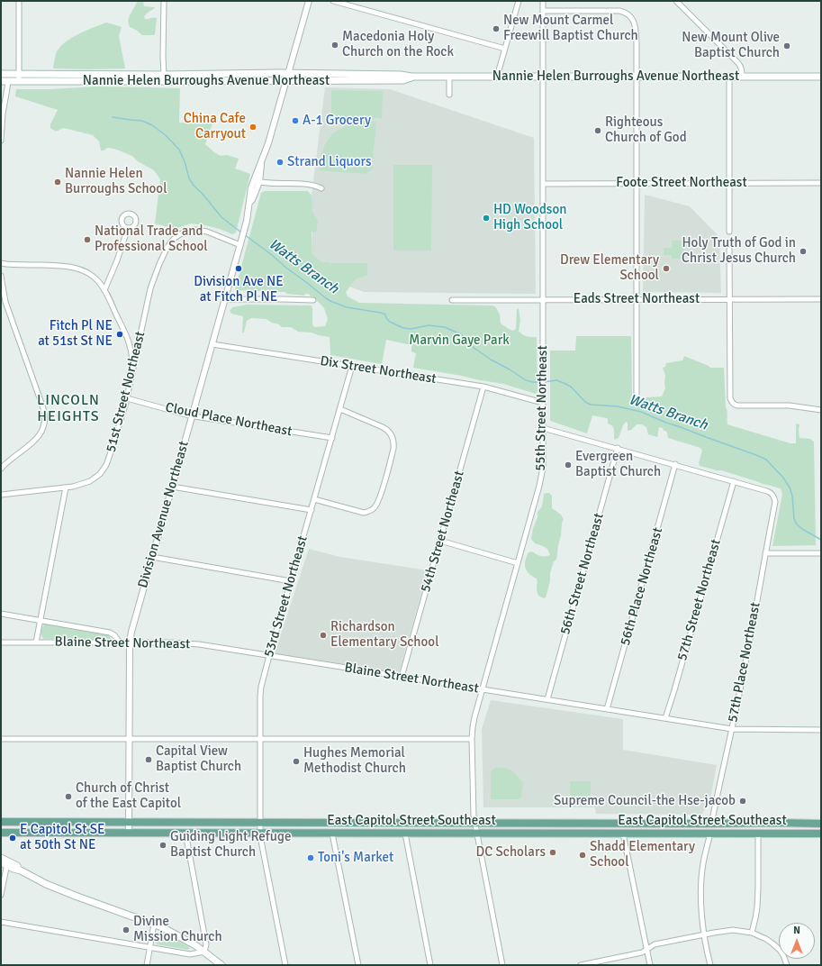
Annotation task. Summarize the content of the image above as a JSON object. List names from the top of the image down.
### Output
{
  "streets": {
    "main road": ["Nannie Helen Burroughs Avenue Northeast", "East Capitol Street Southeast"],
    "street": [
      "Foote Street Northeast",
      "Eads Street Northeast",
      "Dix Street Northeast",
      "51st Street Northeast",
      "55th Street Northeast",
      "Cloud Place Northeast",
      "Division Avenue Northeast",
      "54th Street Northeast",
      "56th Street Northeast",
      "56th Place Northeast",
      "53rd Street Northeast",
      "57th Street Northeast",
      "Blaine Street Northeast",
      "57th Place Northeast"
    ]
  },
  "crossings": [
    ["Nannie Helen Burroughs Avenue Northeast", "55th Street Northeast"],
    ["Nannie Helen Burroughs Avenue Northeast", "Division Avenue Northeast"],
    ["Foote Street Northeast", "55th Street Northeast"],
    ["Eads Street Northeast", "55th Street Northeast"],
    ["Dix Street Northeast", "55th Street Northeast"],
    ["Dix Street Northeast", "Division Avenue Northeast"],
    ["Dix Street Northeast", "54th Street Northeast"],
    ["Dix Street Northeast", "53rd Street Northeast"],
    ["51st Street Northeast", "Cloud Place Northeast"],
    ["51st Street Northeast", "Division Avenue Northeast"],
    ["55th Street Northeast", "Blaine Street Northeast"],
    ["55th Street Northeast", "East Capitol Street Southeast"],
    ["Cloud Place Northeast", "Division Avenue Northeast"],
    ["Cloud Place Northeast", "53rd Street Northeast"],
    ["Division Avenue Northeast", "Blaine Street Northeast"],
    ["Division Avenue Northeast", "East Capitol Street Southeast"],
    ["54th Street Northeast", "Blaine Street Northeast"],
    ["56th Street Northeast", "Blaine Street Northeast"],
    ["56th Place Northeast", "Blaine Street Northeast"],
    ["53rd Street Northeast", "Blaine Street Northeast"],
    ["53rd Street Northeast", "East Capitol Street Southeast"],
    ["57th Street Northeast", "Blaine Street Northeast"],
    ["57th Street Northeast", "57th Place Northeast"],
    ["Blaine Street Northeast", "57th Place Northeast"]
  ],
  "districts": ["LINCOLN HEIGHTS"],
  "water": ["Watts Branch"],
  "parks": ["Marvin Gaye Park"],
  "places": [
    "New Mount Carmel Freewill Baptist Church",
    "Macedonia Holy Church on the Rock",
    "New Mount Olive Baptist Church",
    "A-1 Grocery",
    "China Cafe Carryout",
    "Righteous Church of God",
    "Strand Liquors",
    "Nannie Helen Burroughs School",
    "HD Woodson High School",
    "National Trade and Professional School",
    "Holy Truth of God in Christ Jesus Church",
    "Division Ave NE at Fitch Pl NE",
    "Drew Elementary School",
    "Fitch Pl NE at 51st St NE",
    "Evergreen Baptist Church",
    "Richardson Elementary School",
    "Capital View Baptist Church",
    "Hughes Memorial Methodist Church",
    "Church of Christ of the East Capitol",
    "Supreme Council-the Hse-jacob",
    "E Capitol St SE at 50th St NE",
    "Guiding Light Refuge Baptist Church",
    "DC Scholars",
    "Shadd Elementary School",
    "Toni's Market",
    "Divine Mission Church"
  ],
  "north": "top"
}
